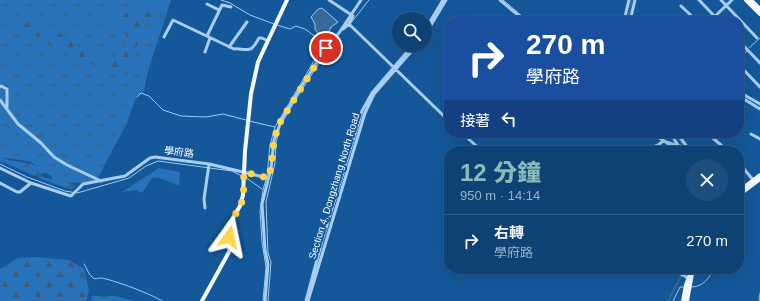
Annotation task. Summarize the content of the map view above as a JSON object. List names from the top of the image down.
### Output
{
  "streets": {
    "street": ["學府路", "Section 4, Dongzhang North Road"]
  },
  "page": {
    "turn": ["270 m", "學府路"],
    "then": "接著",
    "heading": ["12 分鐘", "950 m · 14:14"],
    "list": [
      {
        "name": "右轉",
        "note": "學府路",
        "value": "270 m"
      }
    ]
  }
}
